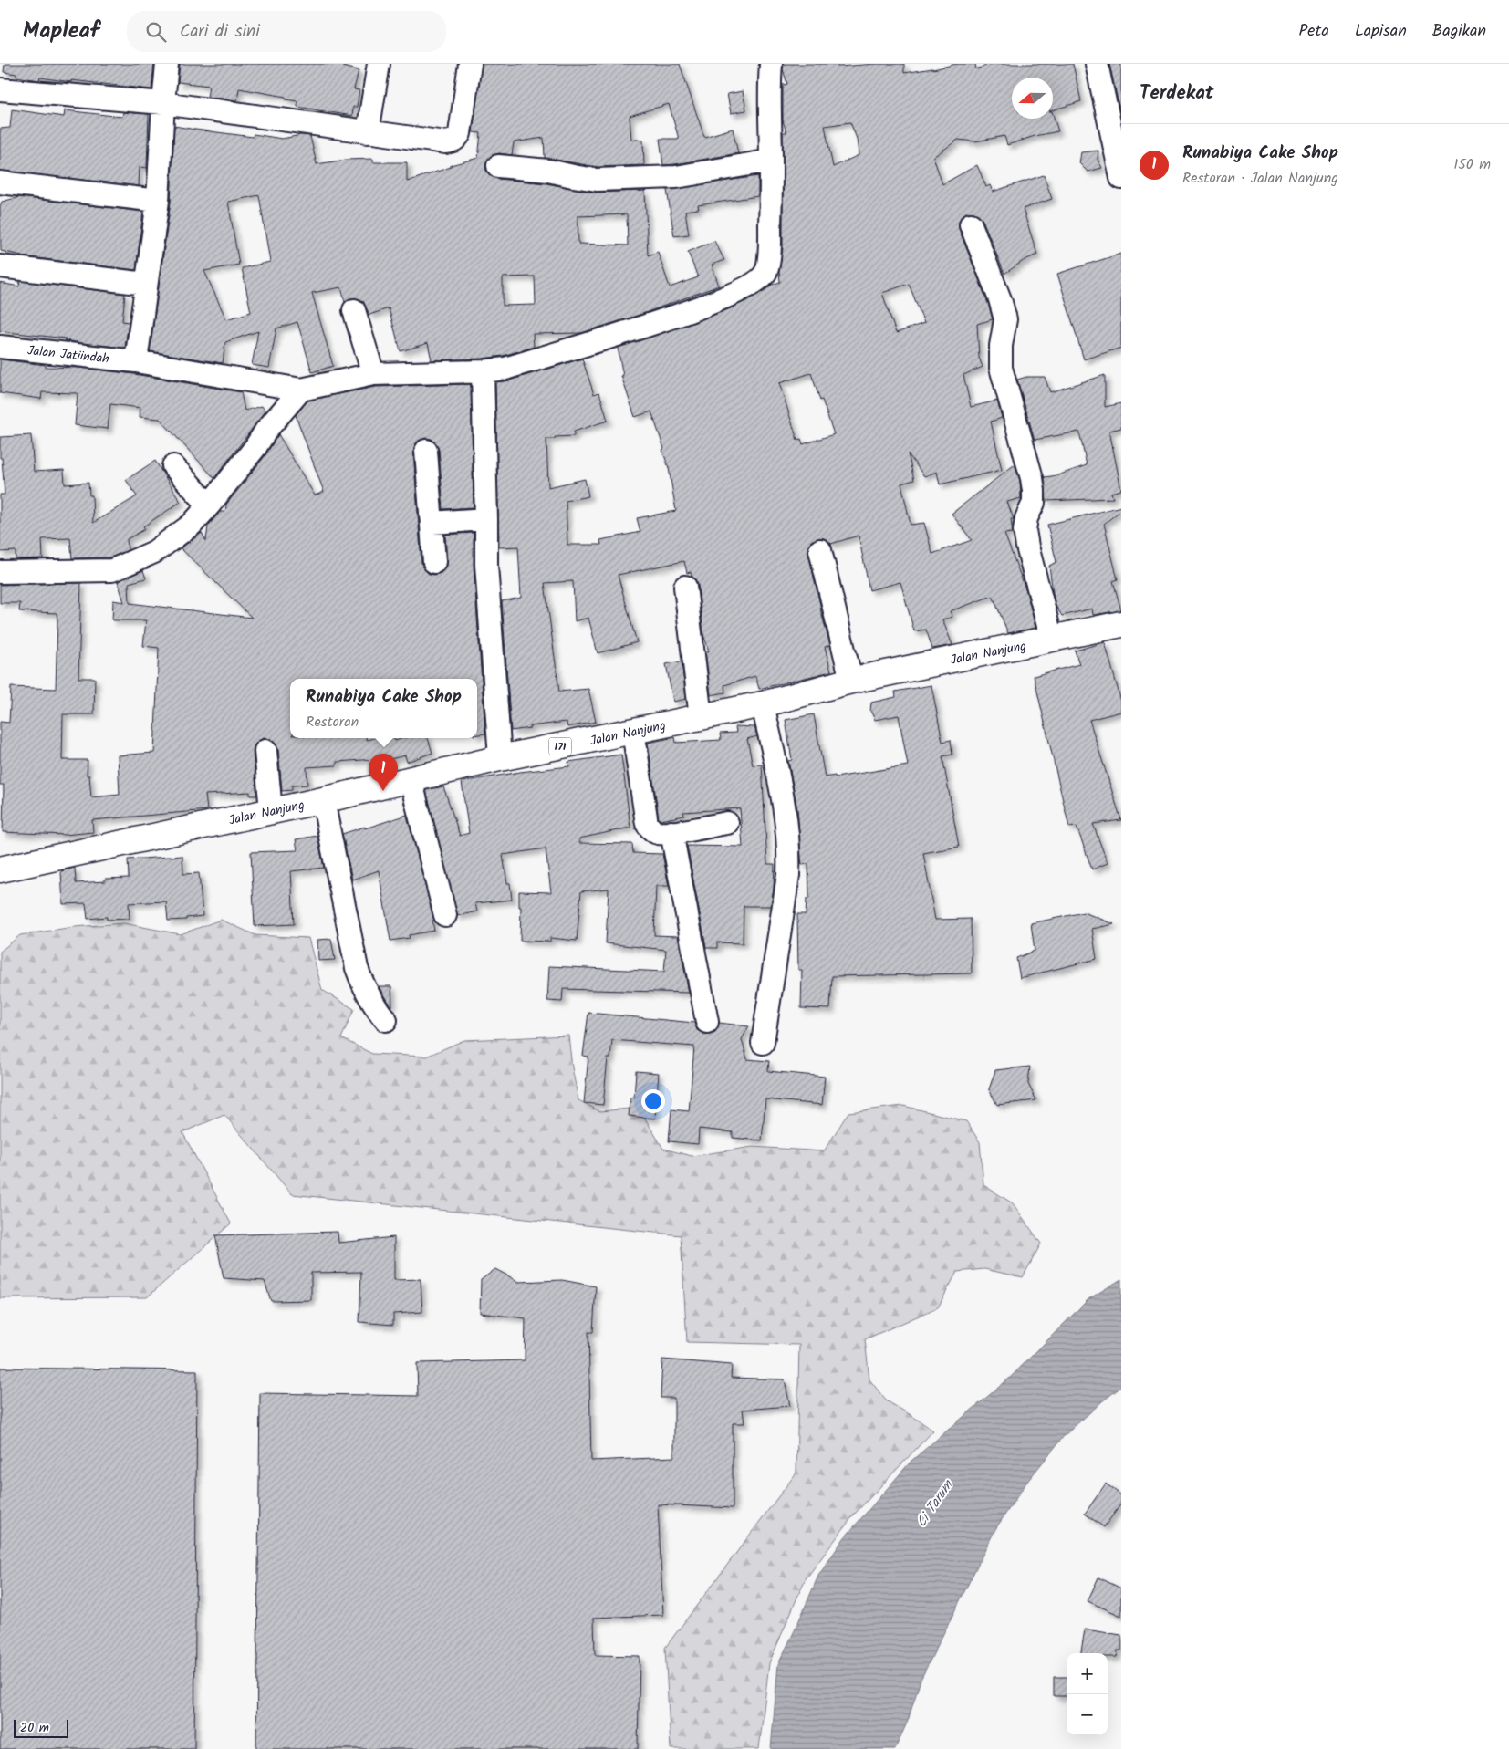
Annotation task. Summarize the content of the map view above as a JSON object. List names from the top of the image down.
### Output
{
  "streets": {
    "main road": ["Jalan Nanjung", "171"],
    "street": ["Jalan Jatiindah"]
  },
  "water": ["Ci Tarum"],
  "scale_bar": "20 m",
  "north": "left",
  "page": {
    "header": "Mapleaf",
    "search": "Cari di sini",
    "nav": ["Peta", "Lapisan", "Bagikan"],
    "heading": "Terdekat",
    "list": [
      {
        "mark": "1",
        "name": "Runabiya Cake Shop",
        "note": "Restoran · Jalan Nanjung",
        "value": "150 m"
      }
    ],
    "popup": ["Runabiya Cake Shop", "Restoran"],
    "pins": "1",
    "map_buttons": ["+", "−"],
    "scale": "20 m"
  }
}
